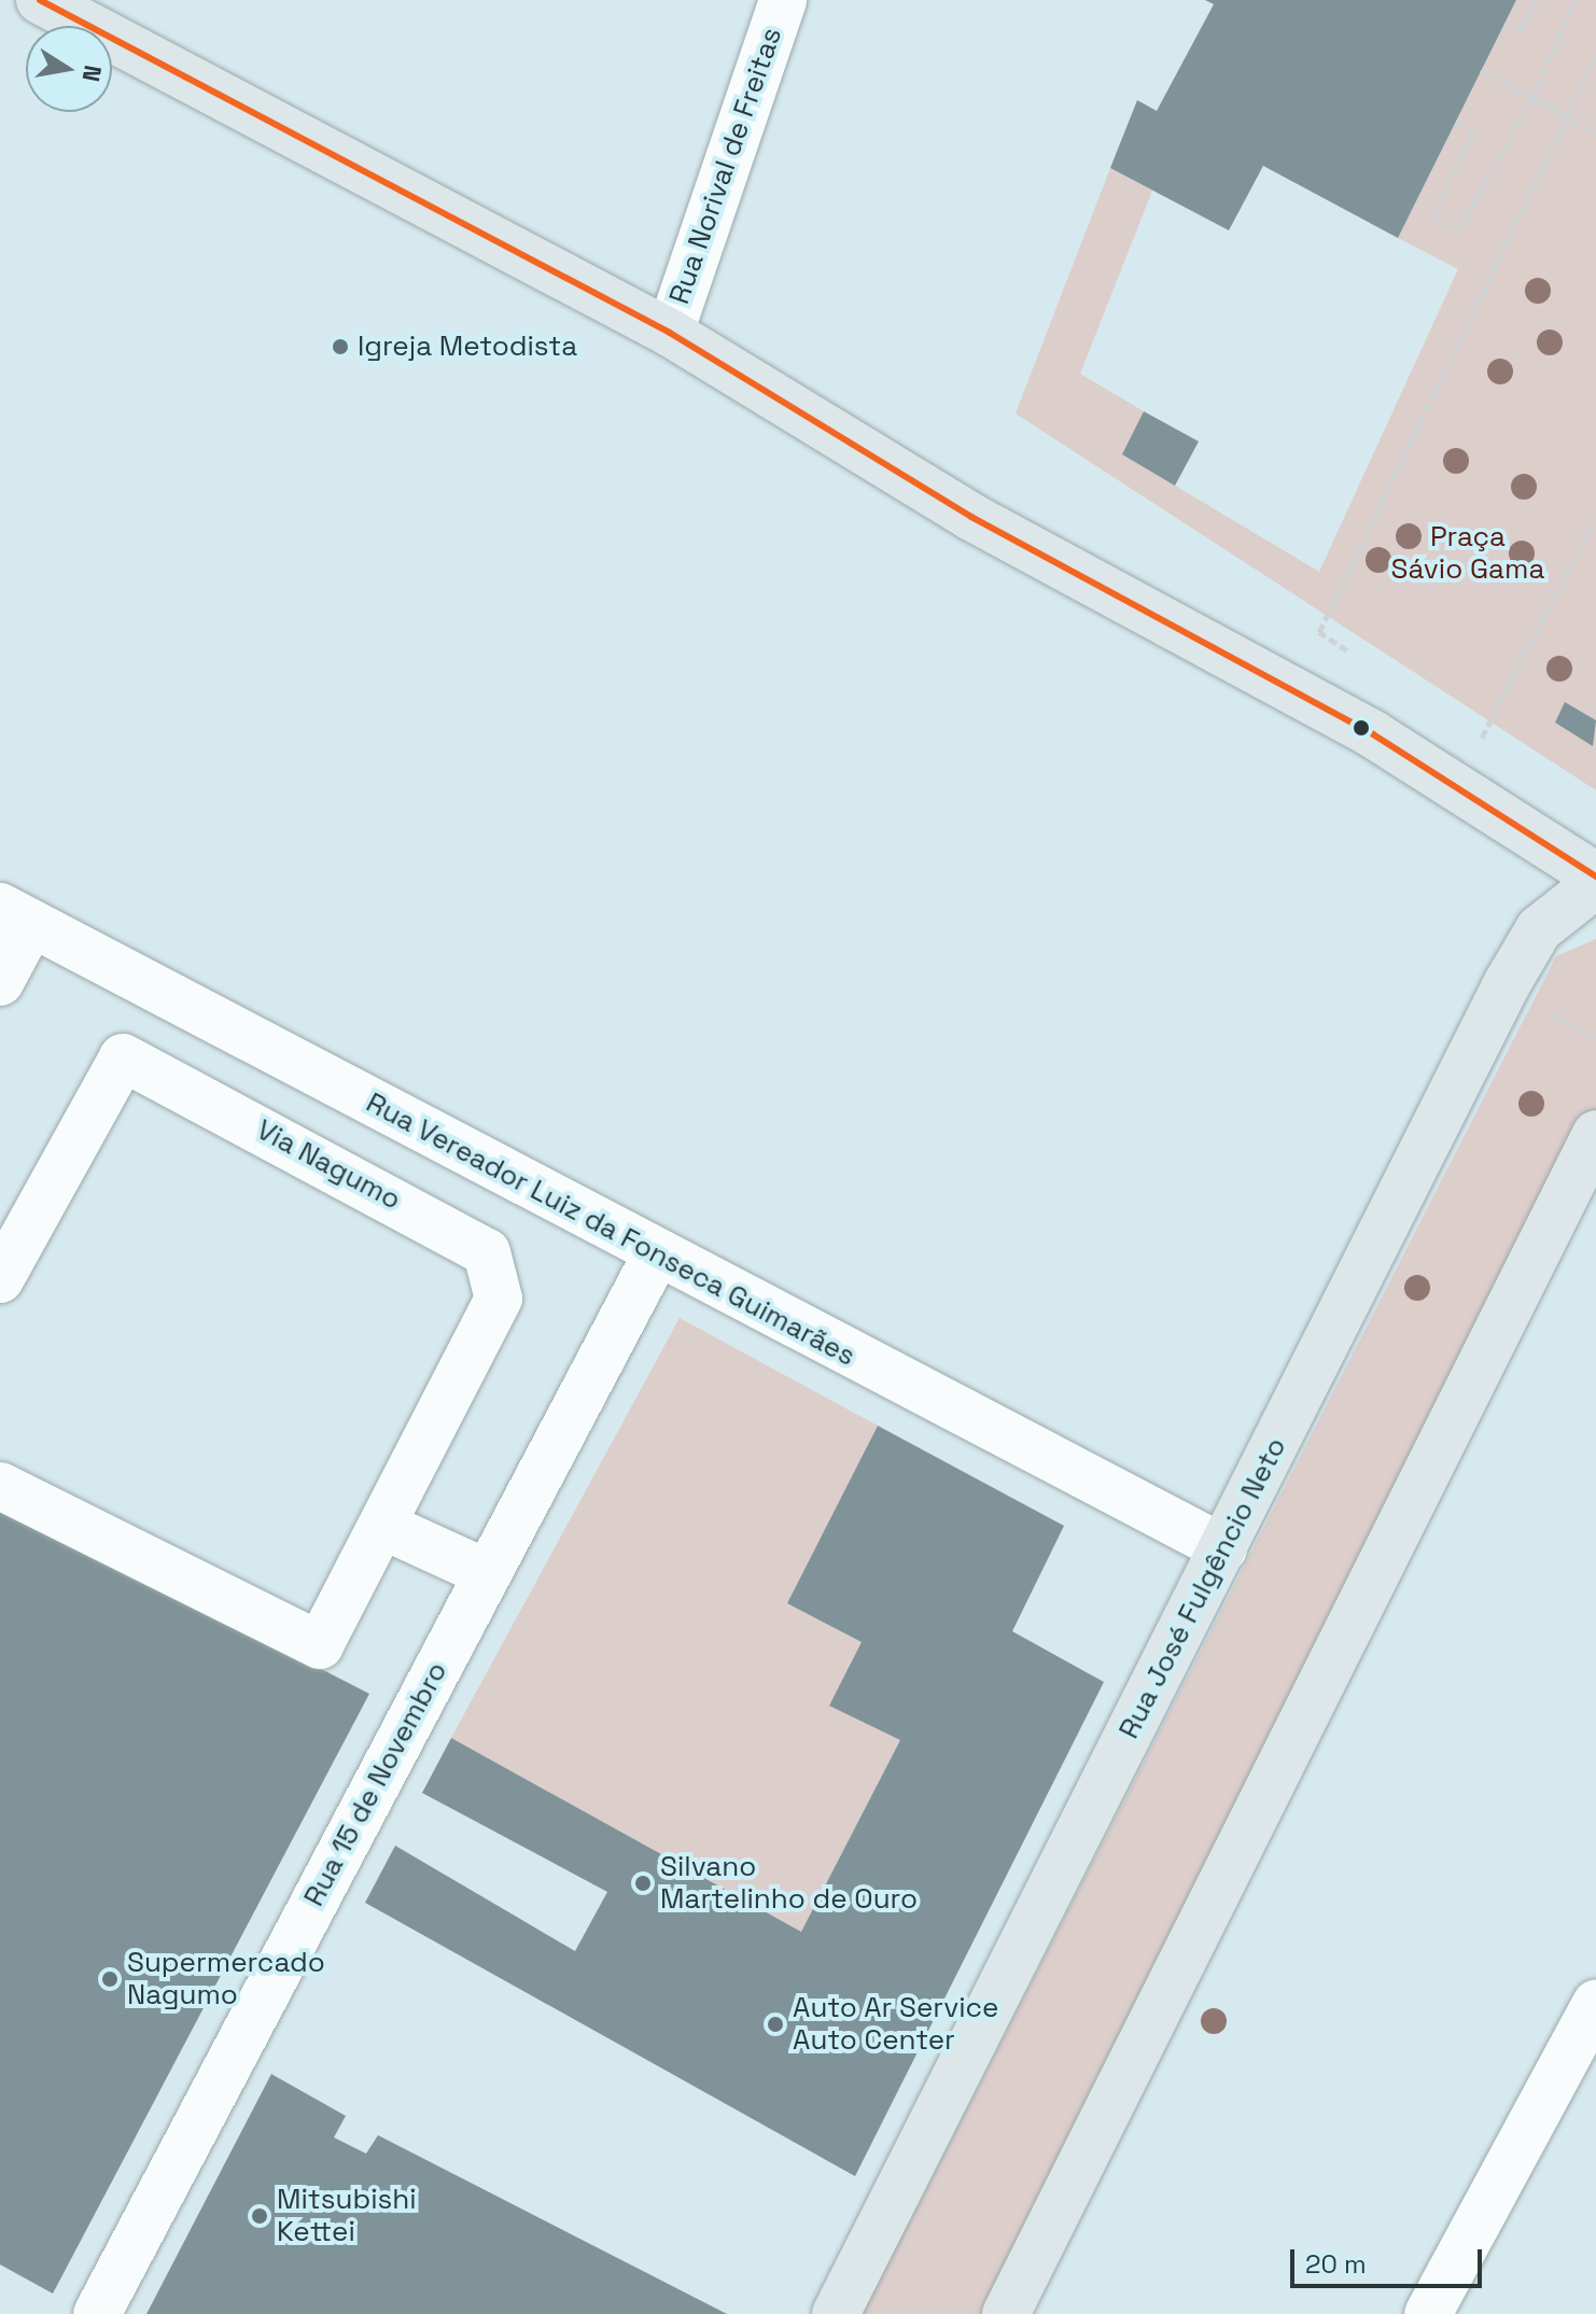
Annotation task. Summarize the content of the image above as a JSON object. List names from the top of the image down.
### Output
{
  "streets": {
    "main road": ["Rua José Fulgêncio Neto"],
    "street": [
      "Rua Norival de Freitas",
      "Via Nagumo",
      "Rua Vereador Luiz da Fonseca Guimarães",
      "Rua 15 de Novembro"
    ]
  },
  "crossings": [
    ["Rua Vereador Luiz da Fonseca Guimarães", "Rua José Fulgêncio Neto"],
    ["Rua Vereador Luiz da Fonseca Guimarães", "Rua 15 de Novembro"]
  ],
  "parks": ["Praça Sávio Gama"],
  "places": [
    "Igreja Metodista",
    "Silvano Martelinho de Ouro",
    "Supermercado Nagumo",
    "Auto Ar Service Auto Center",
    "Mitsubishi Kettei"
  ],
  "scale_bar": "20 m",
  "north": "right"
}
